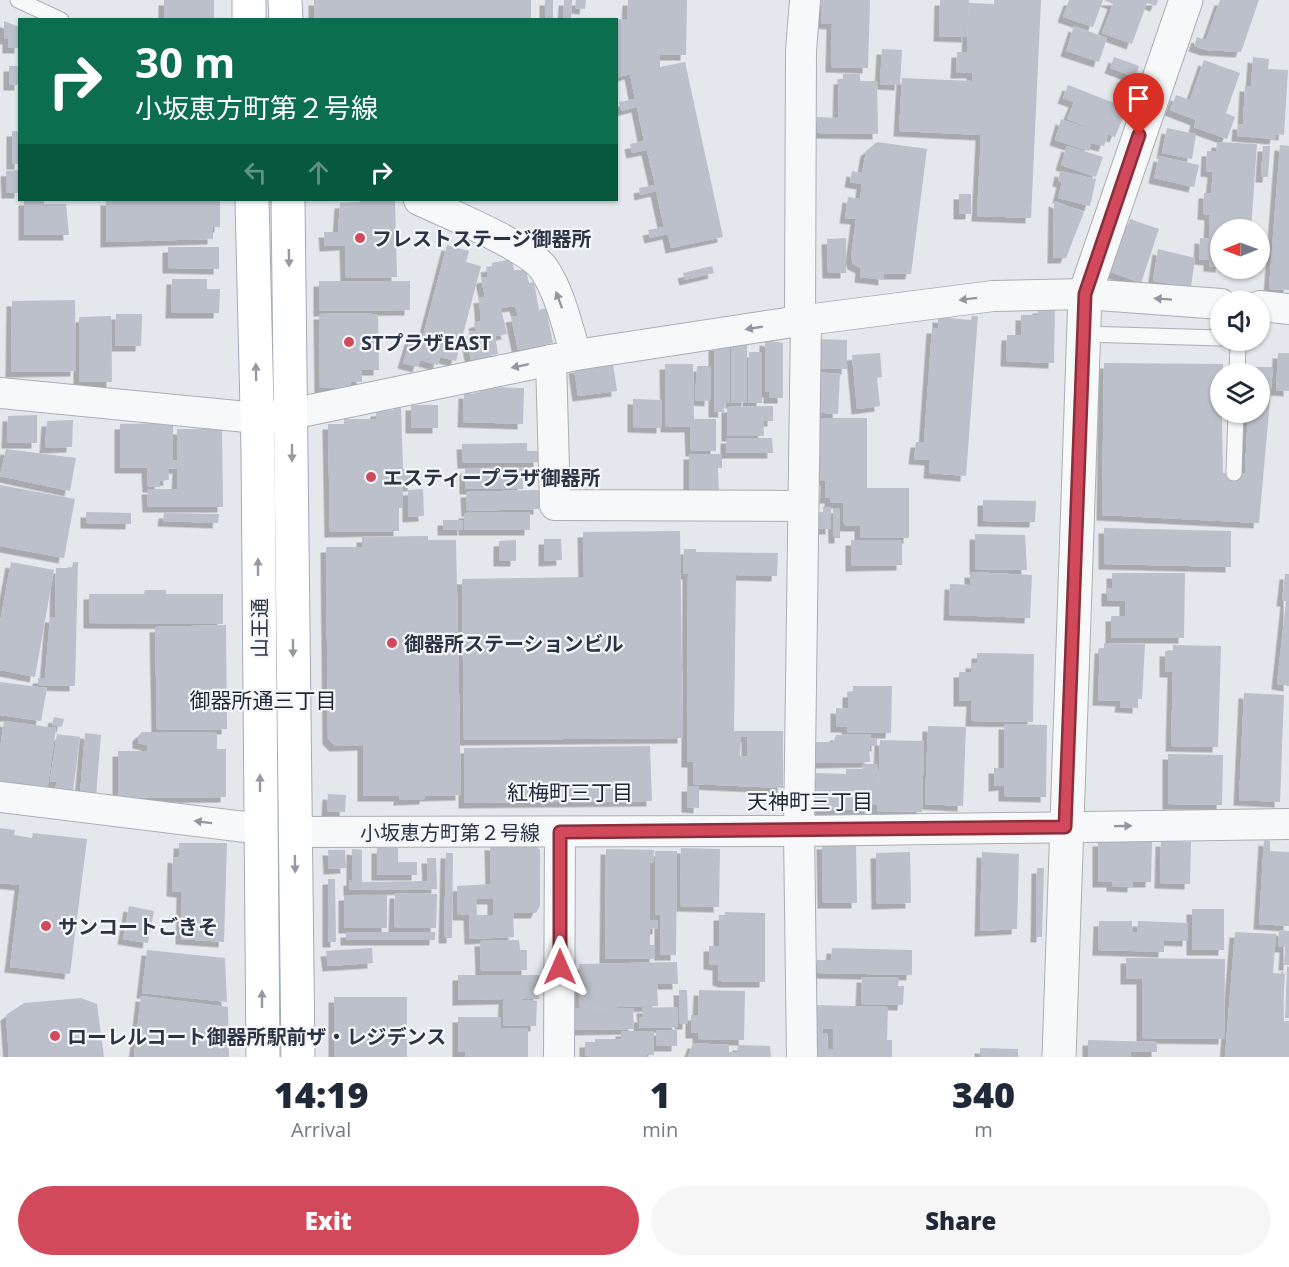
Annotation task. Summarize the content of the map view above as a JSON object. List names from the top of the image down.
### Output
{
  "streets": {
    "main road": ["山王通"],
    "street": ["小坂恵方町第２号線"]
  },
  "crossings": [
    ["山王通", "小坂恵方町第２号線"]
  ],
  "districts": ["御器所通三丁目", "紅梅町三丁目", "天神町三丁目"],
  "places": [
    "フレストステージ御器所",
    "STプラザEAST",
    "エスティープラザ御器所",
    "御器所ステーションビル",
    "サンコートごきそ",
    "ローレルコート御器所駅前ザ・レジデンス"
  ],
  "north": "left",
  "page": {
    "turn": ["30 m", "小坂恵方町第２号線"],
    "eta": [
      "14:19",
      "Arrival",
      "1",
      "min",
      "340",
      "m"
    ],
    "buttons": ["Exit", "Share"]
  }
}
